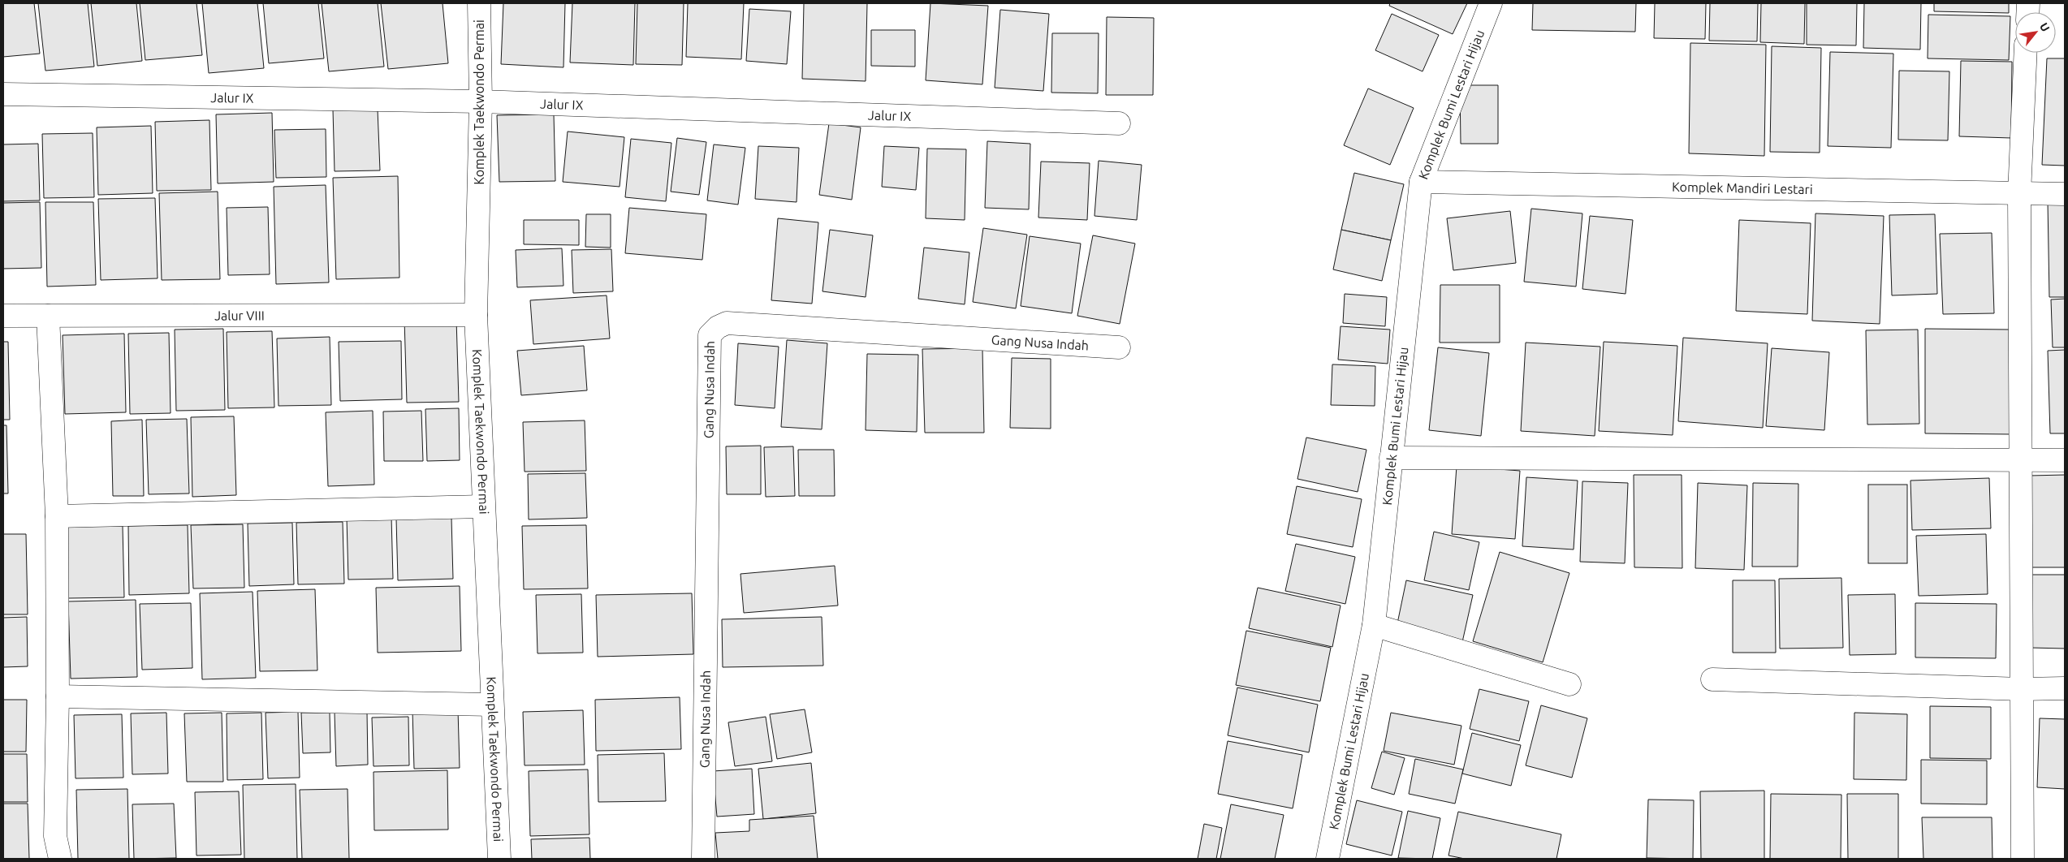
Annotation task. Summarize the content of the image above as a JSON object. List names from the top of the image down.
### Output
{
  "streets": {
    "street": [
      "Jalur IX",
      "Komplek Taekwondo Permai",
      "Komplek Bumi Lestari Hijau",
      "Komplek Mandiri Lestari",
      "Jalur VIII",
      "Gang Nusa Indah"
    ]
  },
  "crossings": [
    ["Jalur IX", "Komplek Taekwondo Permai"],
    ["Komplek Taekwondo Permai", "Jalur VIII"],
    ["Komplek Bumi Lestari Hijau", "Komplek Mandiri Lestari"]
  ],
  "north": "top right"
}
